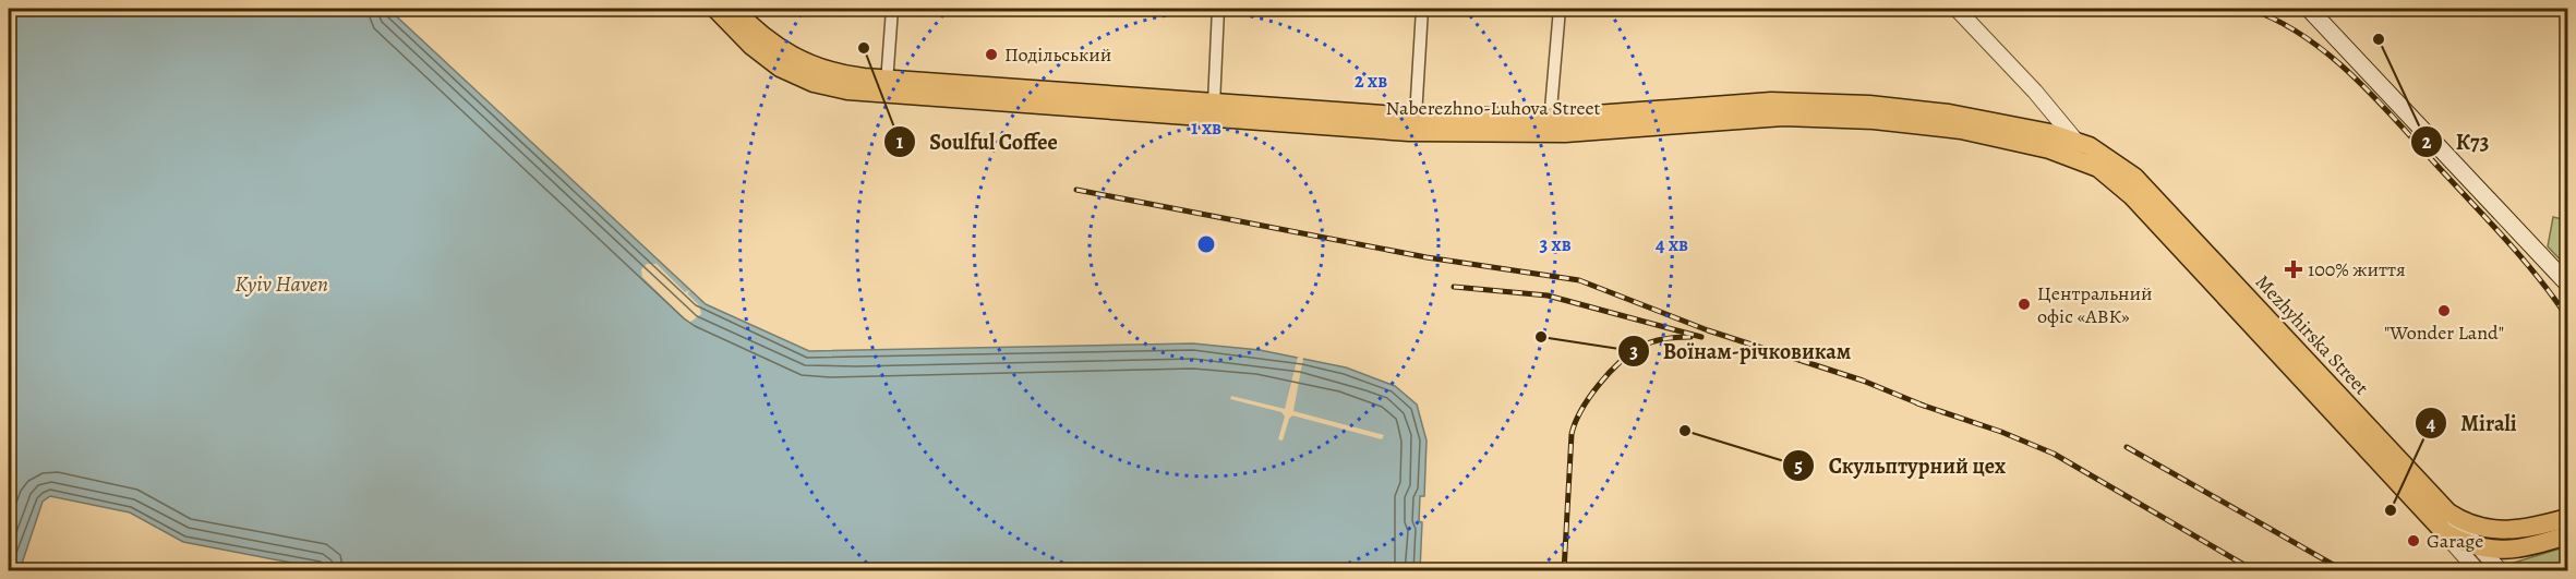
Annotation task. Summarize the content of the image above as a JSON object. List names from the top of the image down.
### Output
{
  "streets": {
    "main road": ["Naberezhno-Luhova Street", "Mezhyhirska Street"]
  },
  "crossings": [
    ["Naberezhno-Luhova Street", "Mezhyhirska Street"]
  ],
  "water": ["Kyiv Haven"],
  "places": {
    "other": [
      "К73",
      "Soulful Coffee",
      "Подільський",
      "Центральний офіс «АВК»",
      "\"Wonder Land\"",
      "Воїнам-річковикам",
      "Скульптурний цех",
      "Mirali",
      "Garage"
    ],
    "health": ["100% життя"]
  },
  "rings": [
    "2 хв",
    "1 хв",
    "3 хв",
    "4 хв"
  ]
}
